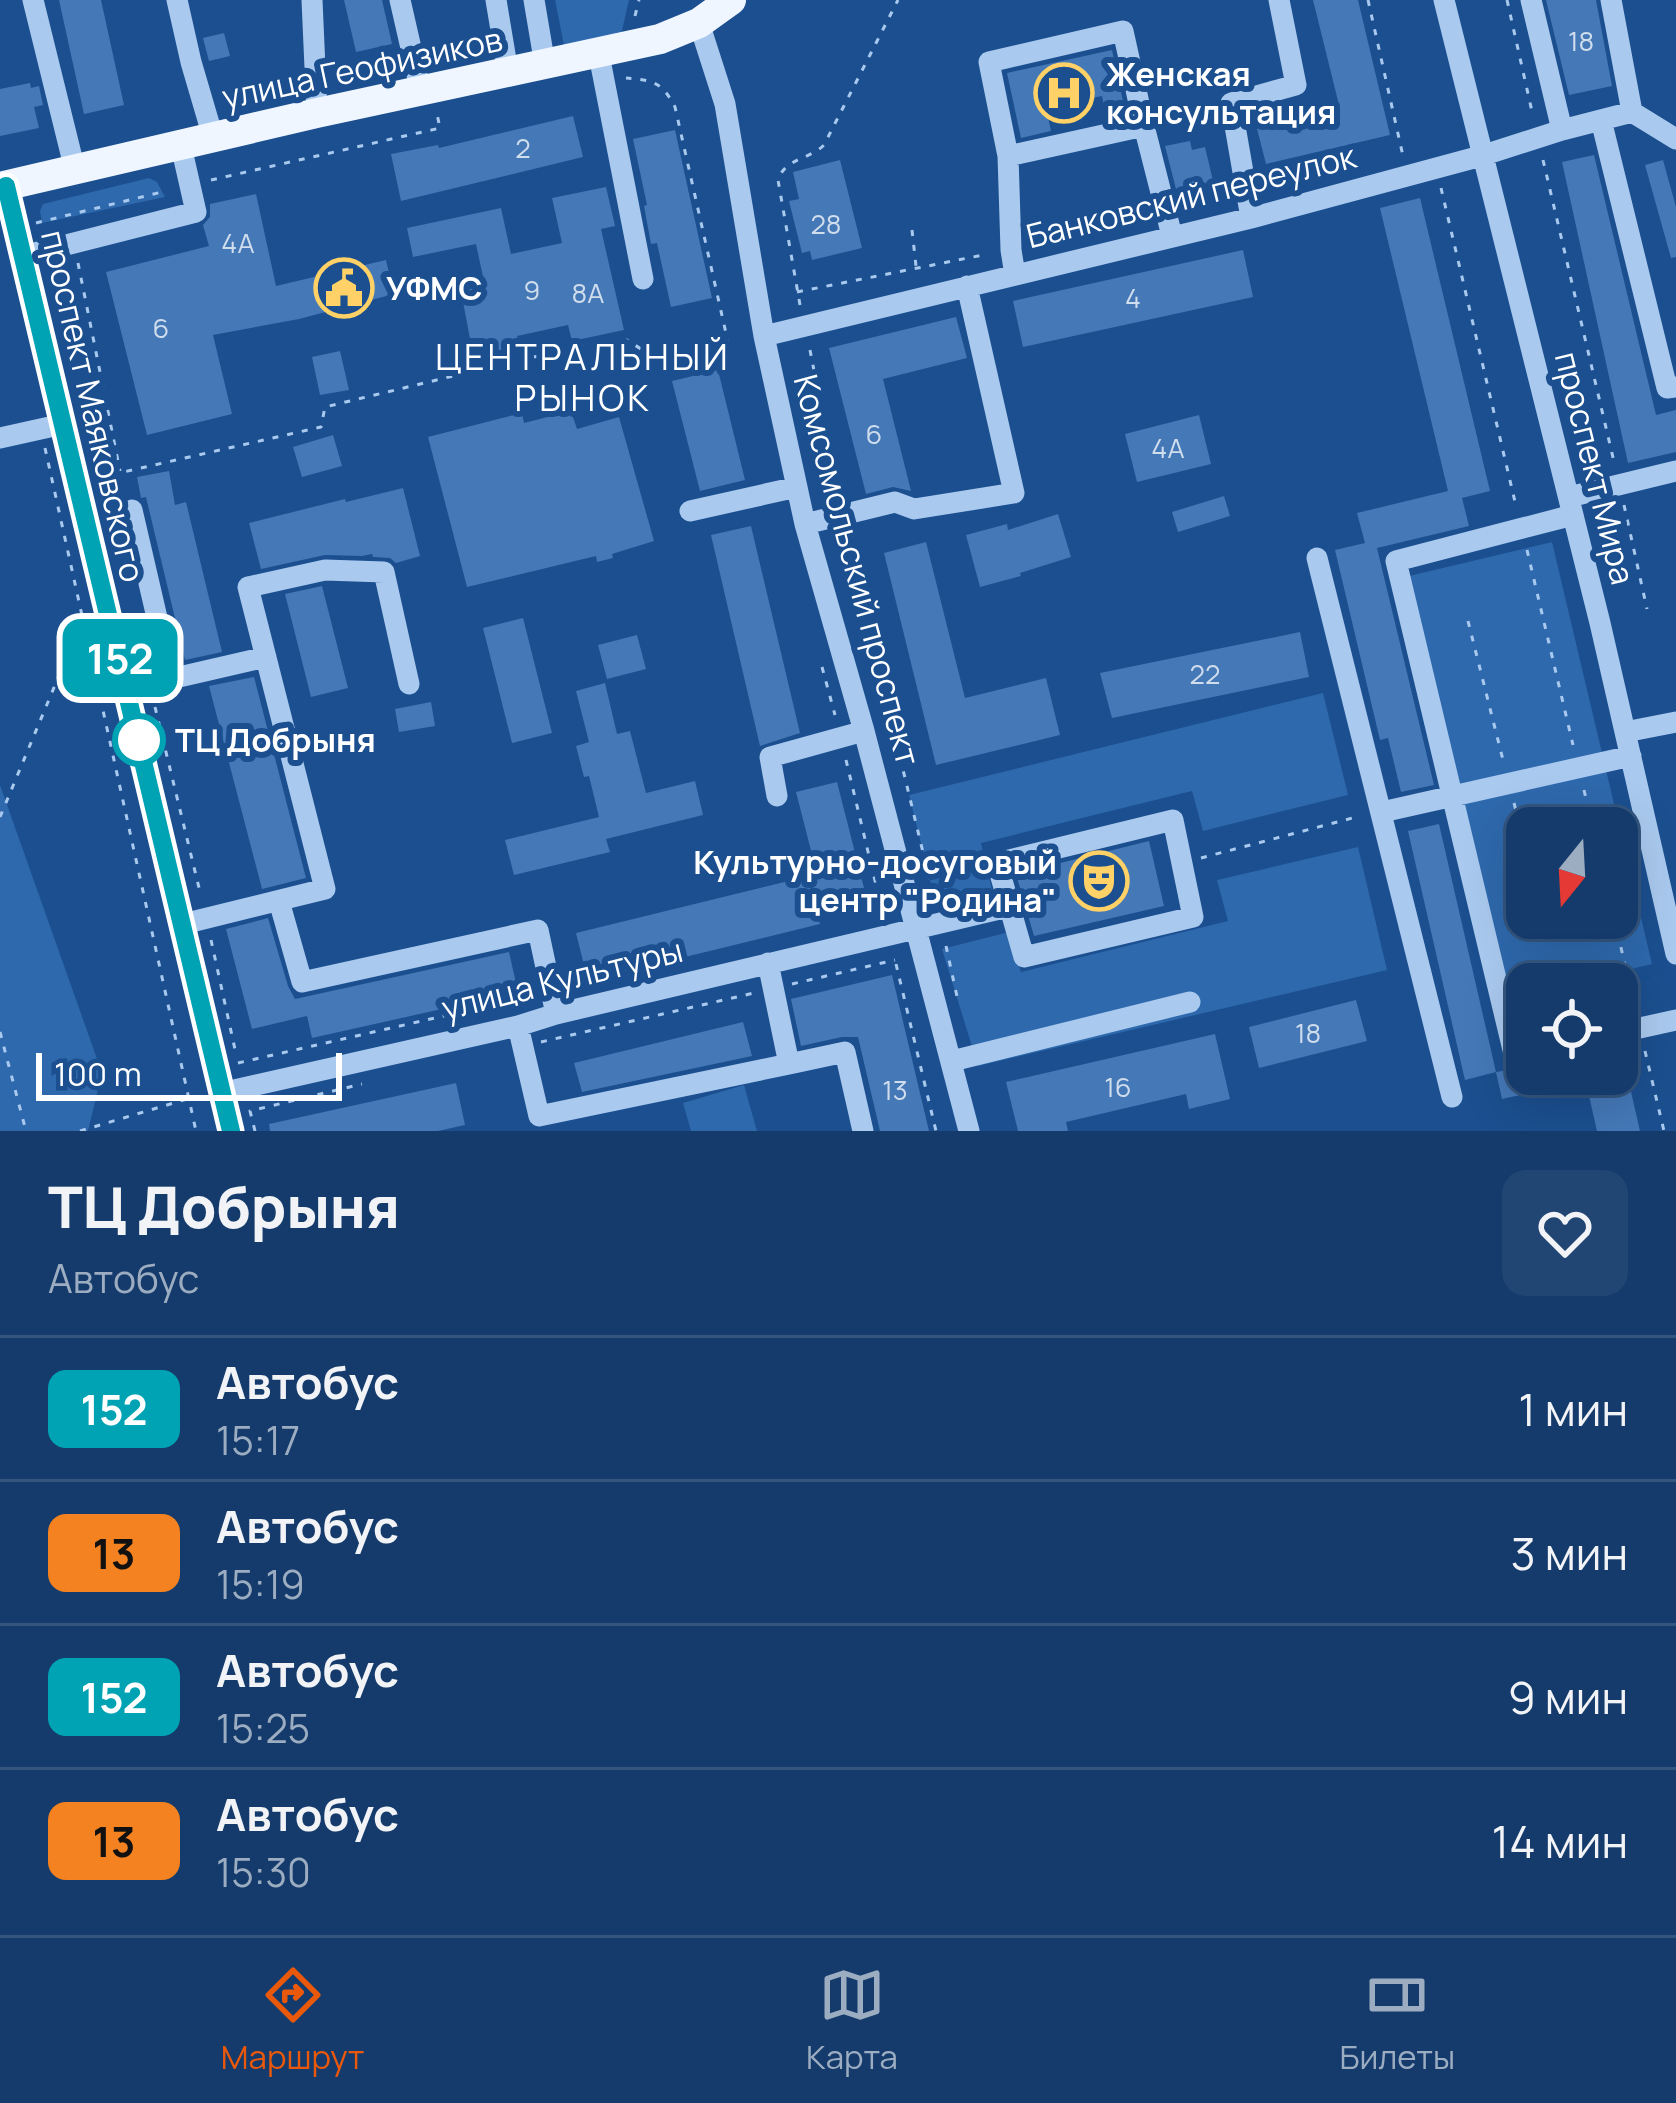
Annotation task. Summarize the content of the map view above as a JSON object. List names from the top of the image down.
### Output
{
  "streets": {
    "main road": ["улица Геофизиков"],
    "street": [
      "Банковский переулок",
      "проспект Маяковского",
      "проспект Мира",
      "Комсомольский проспект",
      "улица Культуры"
    ]
  },
  "crossings": [
    ["улица Геофизиков", "проспект Маяковского"],
    ["улица Геофизиков", "Комсомольский проспект"],
    ["Банковский переулок", "проспект Мира"],
    ["Банковский переулок", "Комсомольский проспект"],
    ["проспект Маяковского", "улица Культуры"],
    ["Комсомольский проспект", "улица Культуры"]
  ],
  "districts": ["ЦЕНТРАЛЬНЫЙ РЫНОК"],
  "places": {
    "hospital": ["Женская консультация"],
    "public building": ["УФМС"],
    "other": ["ТЦ Добрыня"],
    "theatre": ["Культурно-досуговый центр \"Родина\""]
  },
  "lines": ["bus line 152"],
  "house_numbers": [
    "18",
    "2",
    "28",
    "4А",
    "9",
    "8А",
    "4",
    "6",
    "6",
    "4А",
    "22",
    "18",
    "16",
    "13"
  ],
  "scale_bar": "100 m",
  "north": "bottom",
  "page": {
    "on_map": "152",
    "scale": "100 m",
    "heading": ["ТЦ Добрыня", "Автобус"],
    "list": [
      {
        "mark": "152",
        "name": "Автобус",
        "note": "15:17",
        "value": "1 мин"
      },
      {
        "mark": "13",
        "name": "Автобус",
        "note": "15:19",
        "value": "3 мин"
      },
      {
        "mark": "152",
        "name": "Автобус",
        "note": "15:25",
        "value": "9 мин"
      },
      {
        "mark": "13",
        "name": "Автобус",
        "note": "15:30",
        "value": "14 мин"
      }
    ],
    "tabs": ["Маршрут", "Карта", "Билеты"]
  }
}
